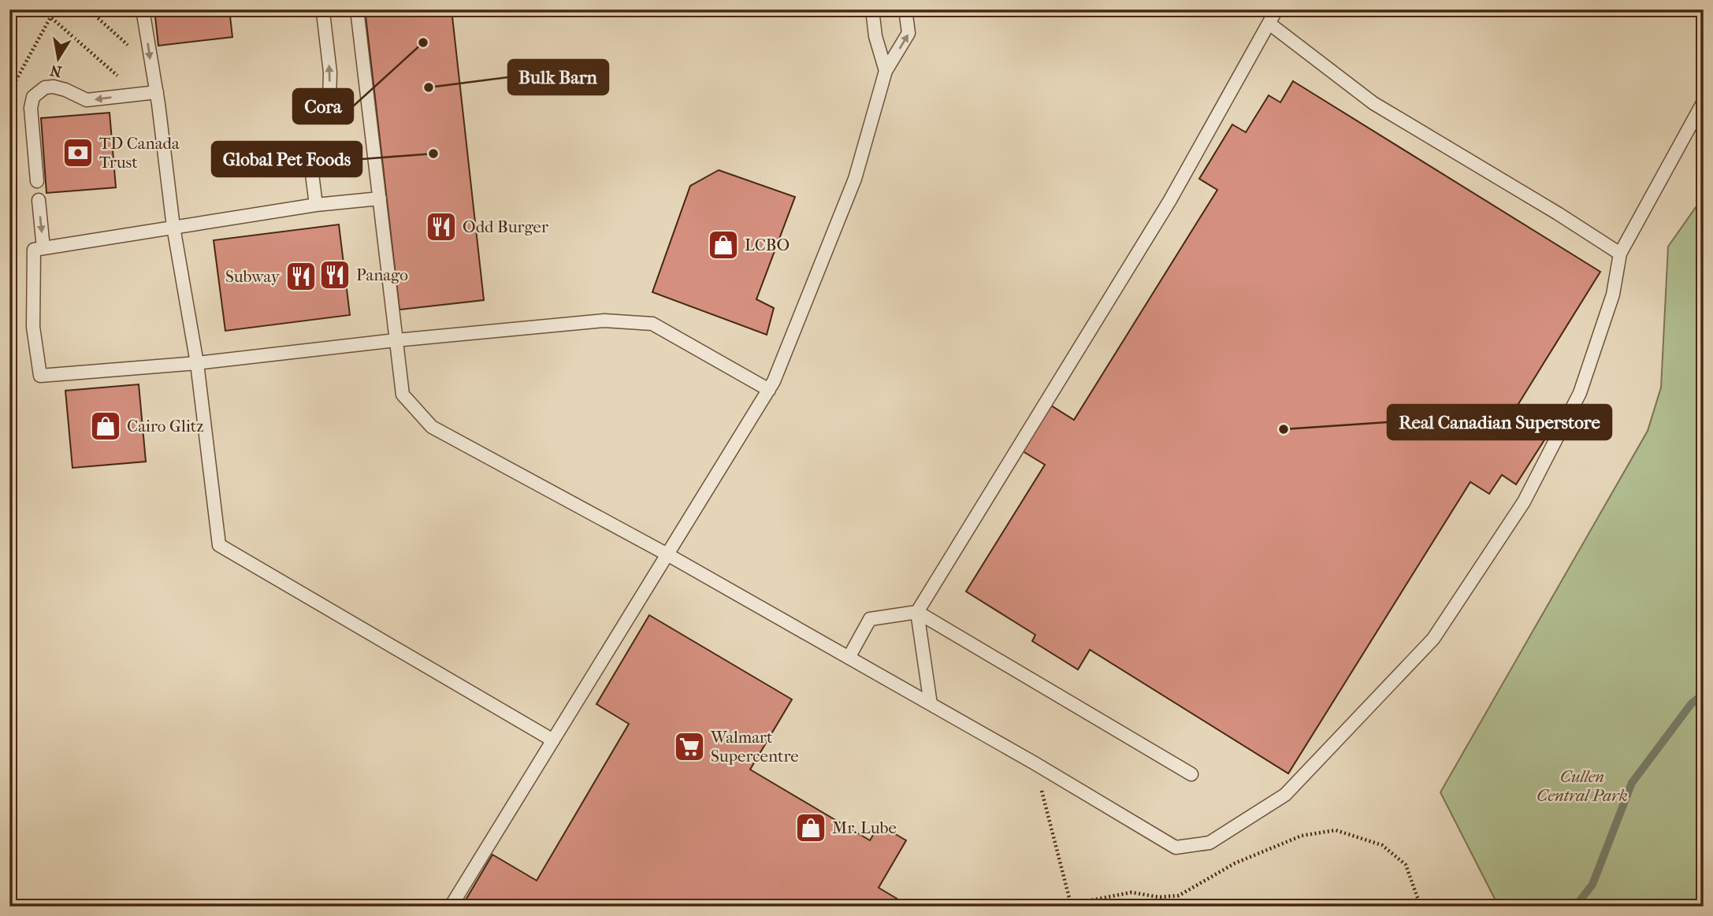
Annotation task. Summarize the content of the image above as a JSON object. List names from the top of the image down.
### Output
{
  "parks": ["Cullen Central Park"],
  "places": {
    "other": [
      "Cora",
      "Bulk Barn",
      "Global Pet Foods",
      "Real Canadian Superstore"
    ],
    "bank": ["TD Canada Trust"],
    "restaurant": ["Odd Burger", "Panago", "Subway"],
    "shop": ["LCBO", "Cairo Glitz", "Mr. Lube"],
    "supermarket": ["Walmart Supercentre"]
  },
  "north": "bottom"
}
